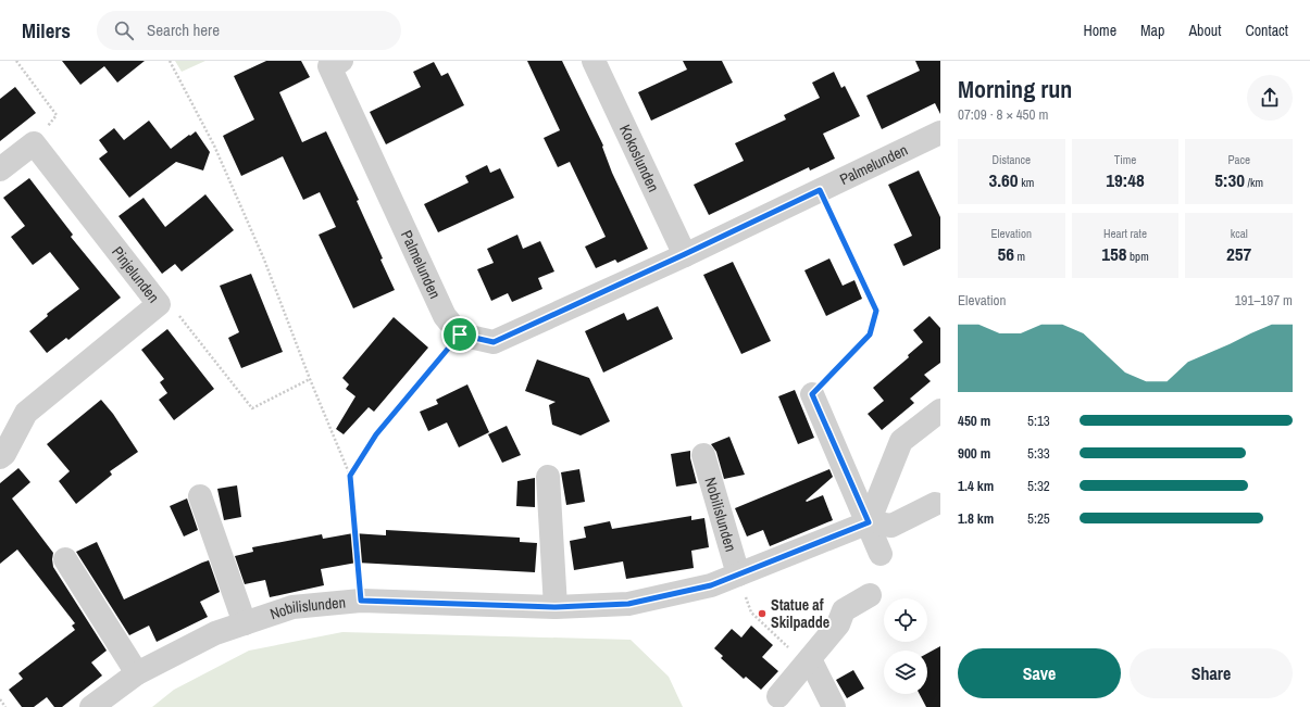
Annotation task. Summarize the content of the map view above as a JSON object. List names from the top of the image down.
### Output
{
  "streets": {
    "street": [
      "Kokoslunden",
      "Palmelunden",
      "Pinjelunden",
      "Nobilislunden"
    ]
  },
  "crossings": [
    ["Kokoslunden", "Palmelunden"]
  ],
  "places": ["Statue af Skilpadde"],
  "page": {
    "header": "Milers",
    "search": "Search here",
    "nav": [
      "Home",
      "Map",
      "About",
      "Contact"
    ],
    "heading": ["Morning run", "07:09 · 8 × 450 m"],
    "stats": [
      ["Distance", "3.60 km"],
      ["Time", "19:48"],
      ["Pace", "5:30 /km"],
      ["Elevation", "56 m"],
      ["Heart rate", "158 bpm"],
      ["kcal", "257"]
    ],
    "chart": ["Elevation", "191–197 m"],
    "list": [
      {
        "name": "450 m",
        "note": "5:13"
      },
      {
        "name": "900 m",
        "note": "5:33"
      },
      {
        "name": "1.4 km",
        "note": "5:32"
      },
      {
        "name": "1.8 km",
        "note": "5:25"
      }
    ],
    "buttons": ["Save", "Share"]
  }
}
